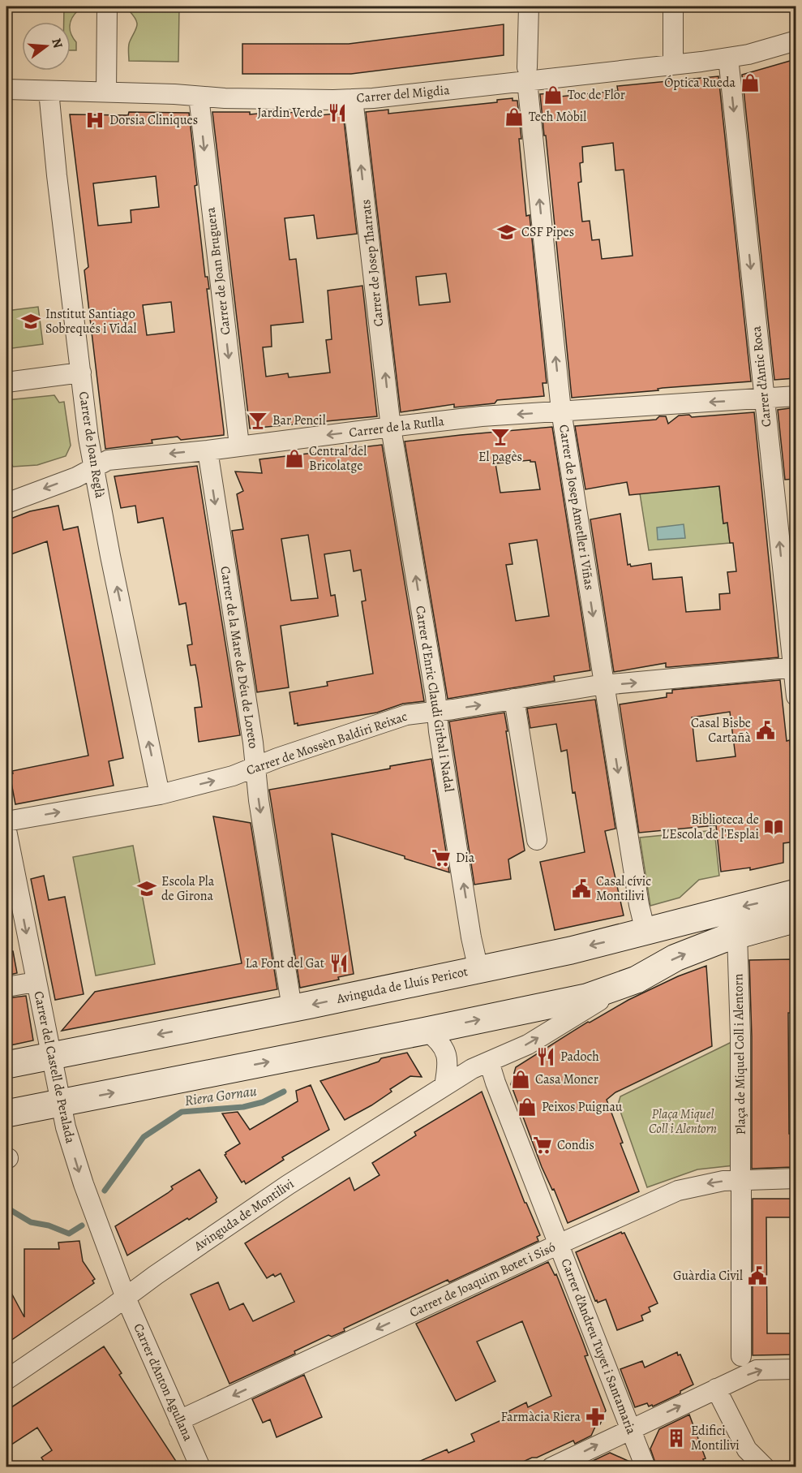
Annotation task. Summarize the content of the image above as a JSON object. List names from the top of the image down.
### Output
{
  "streets": {
    "street": [
      "Carrer del Migdia",
      "Carrer de Josep Tharrats",
      "Carrer de Joan Bruguera",
      "Carrer d'Antic Roca",
      "Carrer de la Rutlla",
      "Carrer de Joan Reglà",
      "Carrer de Josep Ametller i Viñas",
      "Carrer de la Mare de Déu de Loreto",
      "Carrer d'Enric Claudi Girbal i Nadal",
      "Carrer de Mossèn Baldiri Reixac",
      "Avinguda de Lluís Pericot",
      "Plaça de Miquel Coll i Alentorn",
      "Carrer del Castell de Peralada",
      "Avinguda de Montilivi",
      "Carrer de Joaquim Botet i Sisó",
      "Carrer d'Andreu Tuyet i Santamaria",
      "Carrer d'Anton Agullana"
    ]
  },
  "crossings": [
    ["Carrer del Migdia", "Carrer de Josep Tharrats"],
    ["Carrer del Migdia", "Carrer de Joan Bruguera"],
    ["Carrer del Migdia", "Carrer d'Antic Roca"],
    ["Carrer del Migdia", "Carrer de Joan Reglà"],
    ["Carrer del Migdia", "Carrer de Josep Ametller i Viñas"],
    ["Carrer de Josep Tharrats", "Carrer de la Rutlla"],
    ["Carrer de Josep Tharrats", "Carrer d'Enric Claudi Girbal i Nadal"],
    ["Carrer de Joan Bruguera", "Carrer de la Rutlla"],
    ["Carrer d'Antic Roca", "Carrer de la Rutlla"],
    ["Carrer d'Antic Roca", "Carrer de Mossèn Baldiri Reixac"],
    ["Carrer de la Rutlla", "Carrer de Joan Reglà"],
    ["Carrer de la Rutlla", "Carrer de Josep Ametller i Viñas"],
    ["Carrer de la Rutlla", "Carrer de la Mare de Déu de Loreto"],
    ["Carrer de la Rutlla", "Carrer d'Enric Claudi Girbal i Nadal"],
    ["Carrer de Joan Reglà", "Carrer de Mossèn Baldiri Reixac"],
    ["Carrer de Josep Ametller i Viñas", "Carrer de Mossèn Baldiri Reixac"],
    ["Carrer de Josep Ametller i Viñas", "Avinguda de Lluís Pericot"],
    ["Carrer de la Mare de Déu de Loreto", "Carrer de Mossèn Baldiri Reixac"],
    ["Carrer de la Mare de Déu de Loreto", "Avinguda de Lluís Pericot"],
    ["Carrer d'Enric Claudi Girbal i Nadal", "Carrer de Mossèn Baldiri Reixac"],
    ["Carrer d'Enric Claudi Girbal i Nadal", "Avinguda de Lluís Pericot"],
    ["Avinguda de Lluís Pericot", "Carrer del Castell de Peralada"],
    ["Carrer del Castell de Peralada", "Avinguda de Montilivi"],
    ["Carrer del Castell de Peralada", "Carrer d'Anton Agullana"],
    ["Avinguda de Montilivi", "Carrer d'Andreu Tuyet i Santamaria"],
    ["Avinguda de Montilivi", "Carrer d'Anton Agullana"],
    ["Carrer de Joaquim Botet i Sisó", "Carrer d'Andreu Tuyet i Santamaria"],
    ["Carrer de Joaquim Botet i Sisó", "Carrer d'Anton Agullana"]
  ],
  "one_way": [
    "Carrer de Josep Tharrats",
    "Carrer de Joan Bruguera",
    "Carrer de la Rutlla",
    "Carrer de Joan Reglà",
    "Carrer de la Mare de Déu de Loreto",
    "Carrer d'Enric Claudi Girbal i Nadal",
    "Carrer de Mossèn Baldiri Reixac",
    "Carrer del Castell de Peralada",
    "Carrer de Joaquim Botet i Sisó"
  ],
  "water": ["Riera Gornau"],
  "parks": ["Plaça Miquel Coll i Alentorn"],
  "places": {
    "shop": [
      "Óptica Rueda",
      "Toc de Flor",
      "Tech Mòbil",
      "Central del Bricolatge",
      "Casa Moner",
      "Peixos Puignau"
    ],
    "restaurant": ["Jardin Verde", "La Font del Gat", "Padoch"],
    "hospital": ["Dorsia Cliniques"],
    "school or university": ["CSF Pipes", "Institut Santiago Sobrequés i Vidal", "Escola Pla de Girona"],
    "bar": ["Bar Pencil", "El pagès"],
    "public building": ["Casal Bisbe Cartañà", "Casal cívic Montilivi", "Guàrdia Civil"],
    "library": ["Biblioteca de L'Escola de l'Esplai"],
    "supermarket": ["Dia", "Condis"],
    "pharmacy": ["Farmàcia Riera"],
    "building": ["Edifici Montilivi"]
  },
  "north": "right"
}
